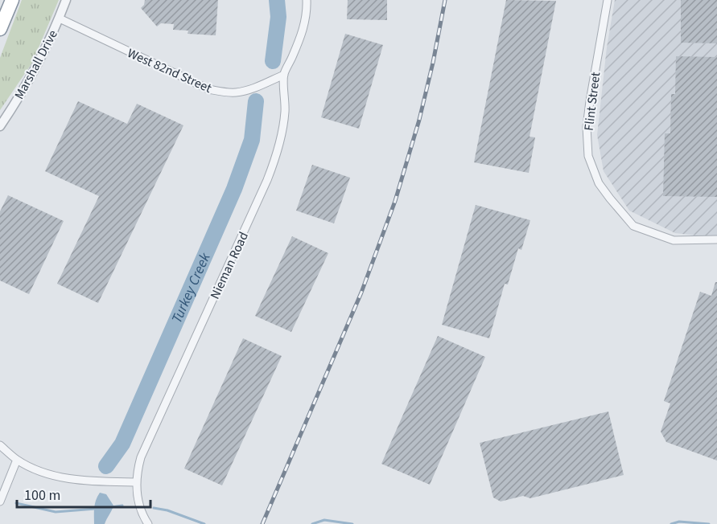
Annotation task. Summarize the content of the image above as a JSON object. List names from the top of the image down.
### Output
{
  "streets": {
    "street": [
      "Marshall Drive",
      "West 82nd Street",
      "Flint Street",
      "Nieman Road"
    ]
  },
  "crossings": [
    ["Marshall Drive", "West 82nd Street"],
    ["West 82nd Street", "Nieman Road"]
  ],
  "water": ["Turkey Creek"],
  "scale_bar": "100 m"
}
